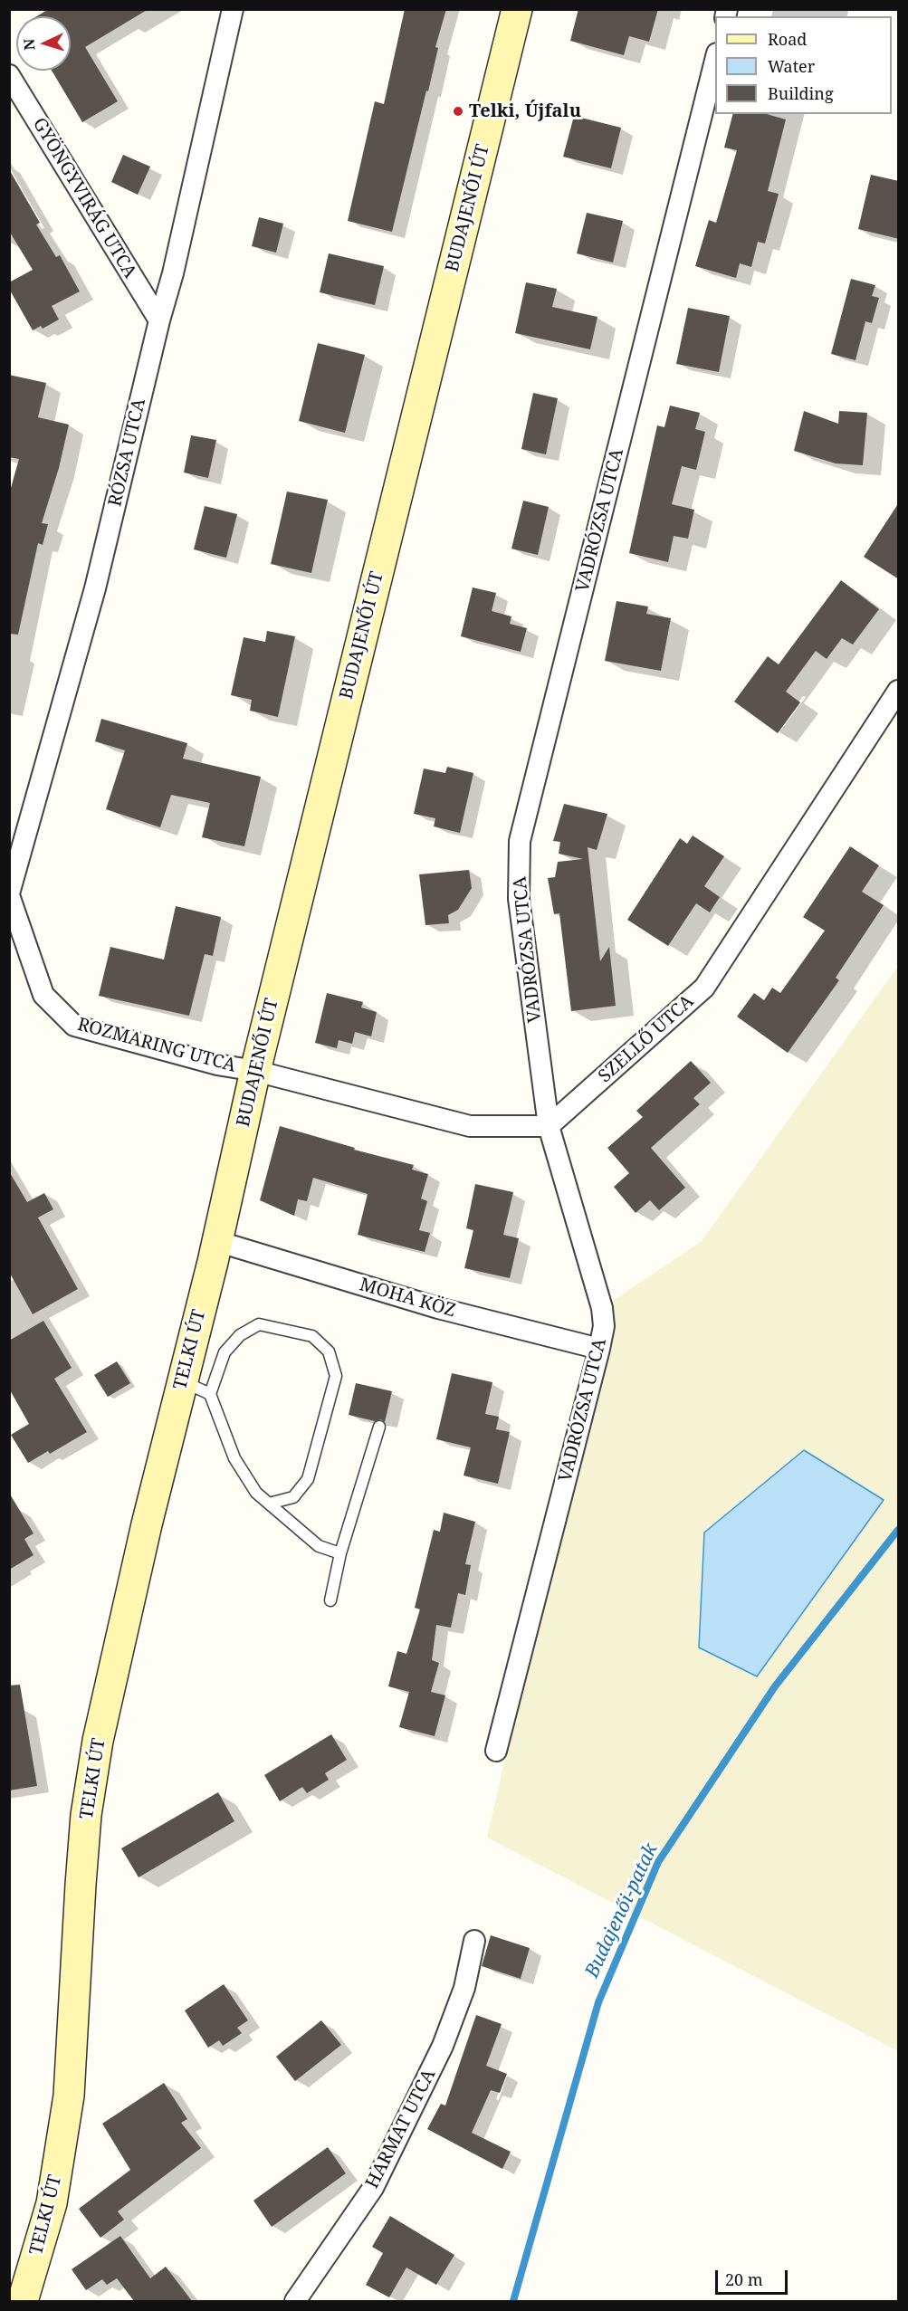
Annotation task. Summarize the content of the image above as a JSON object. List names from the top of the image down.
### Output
{
  "streets": {
    "main road": ["BUDAJENŐI ÚT", "TELKI ÚT"],
    "street": [
      "GYÖNGYVIRÁG UTCA",
      "RÓZSA UTCA",
      "VADRÓZSA UTCA",
      "SZELLŐ UTCA",
      "ROZMARING UTCA",
      "MOHA KÖZ",
      "HARMAT UTCA"
    ]
  },
  "crossings": [
    ["GYÖNGYVIRÁG UTCA", "RÓZSA UTCA"],
    ["BUDAJENŐI ÚT", "ROZMARING UTCA"],
    ["BUDAJENŐI ÚT", "MOHA KÖZ"],
    ["BUDAJENŐI ÚT", "TELKI ÚT"],
    ["RÓZSA UTCA", "ROZMARING UTCA"],
    ["VADRÓZSA UTCA", "SZELLŐ UTCA"],
    ["VADRÓZSA UTCA", "MOHA KÖZ"],
    ["MOHA KÖZ", "TELKI ÚT"]
  ],
  "water": ["Budajenői-patak"],
  "places": ["Telki, Újfalu"],
  "legend": ["Road", "Water", "Building"],
  "scale_bar": "20 m",
  "north": "left"
}
